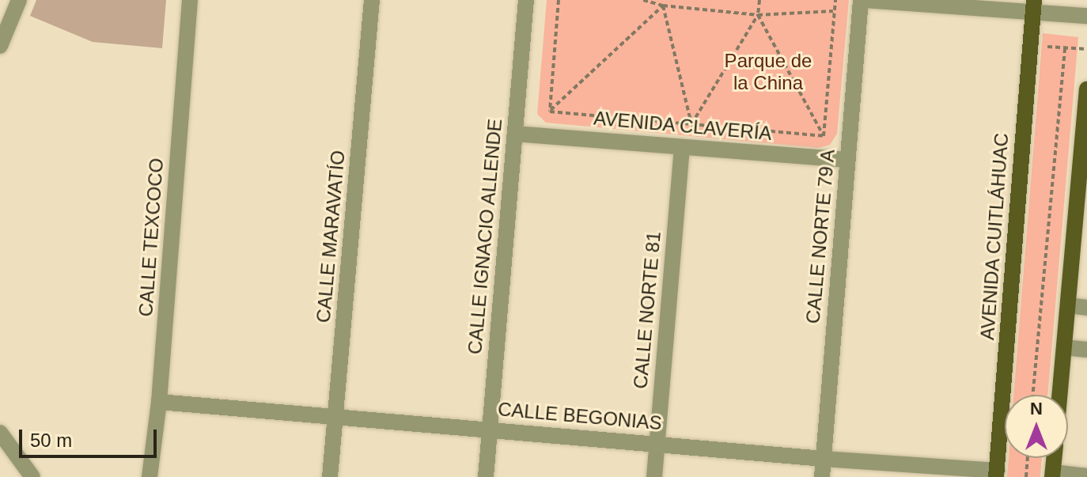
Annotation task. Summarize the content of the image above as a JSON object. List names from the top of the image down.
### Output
{
  "streets": {
    "main road": ["AVENIDA CUITLÁHUAC"],
    "street": [
      "AVENIDA CLAVERÍA",
      "CALLE MARAVATÍO",
      "CALLE IGNACIO ALLENDE",
      "CALLE NORTE 79 A",
      "CALLE TEXCOCO",
      "CALLE NORTE 81",
      "CALLE BEGONIAS"
    ]
  },
  "crossings": [
    ["AVENIDA CLAVERÍA", "CALLE IGNACIO ALLENDE"],
    ["AVENIDA CLAVERÍA", "CALLE NORTE 79 A"],
    ["AVENIDA CLAVERÍA", "CALLE NORTE 81"],
    ["CALLE MARAVATÍO", "CALLE BEGONIAS"],
    ["CALLE IGNACIO ALLENDE", "CALLE BEGONIAS"],
    ["CALLE NORTE 79 A", "CALLE BEGONIAS"],
    ["AVENIDA CUITLÁHUAC", "CALLE BEGONIAS"],
    ["CALLE TEXCOCO", "CALLE BEGONIAS"],
    ["CALLE NORTE 81", "CALLE BEGONIAS"]
  ],
  "parks": ["Parque de la China"],
  "scale_bar": "50 m",
  "north": "top"
}
